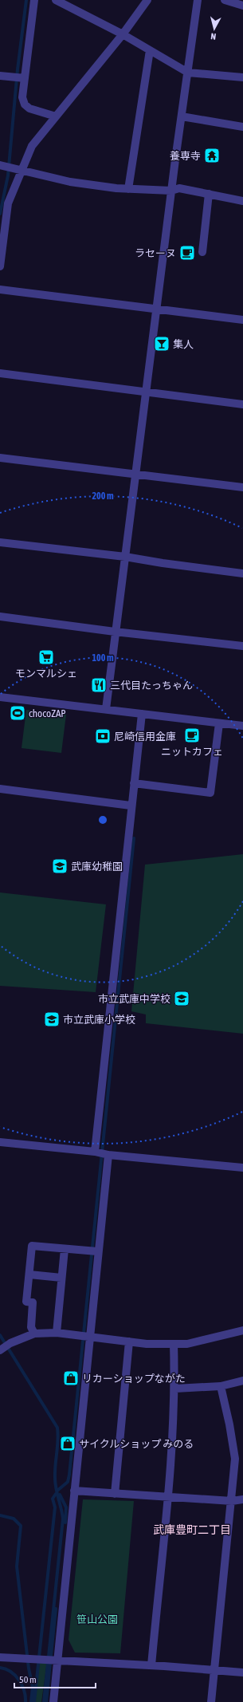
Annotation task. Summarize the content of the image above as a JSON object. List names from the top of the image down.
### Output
{
  "districts": ["武庫豊町二丁目"],
  "parks": ["笹山公園"],
  "places": {
    "temple": ["養専寺"],
    "cafe": ["ラセーヌ", "ニットカフェ"],
    "bar": ["集人"],
    "supermarket": ["モンマルシェ"],
    "restaurant": ["三代目たっちゃん"],
    "sports": ["chocoZAP"],
    "bank": ["尼崎信用金庫"],
    "school or university": ["武庫幼稚園", "市立武庫中学校", "市立武庫小学校"],
    "shop": ["リカーショップながた", "サイクルショップ みのる"]
  },
  "scale_bar": "50 m",
  "north": "bottom",
  "rings": ["200 m", "100 m"]
}
